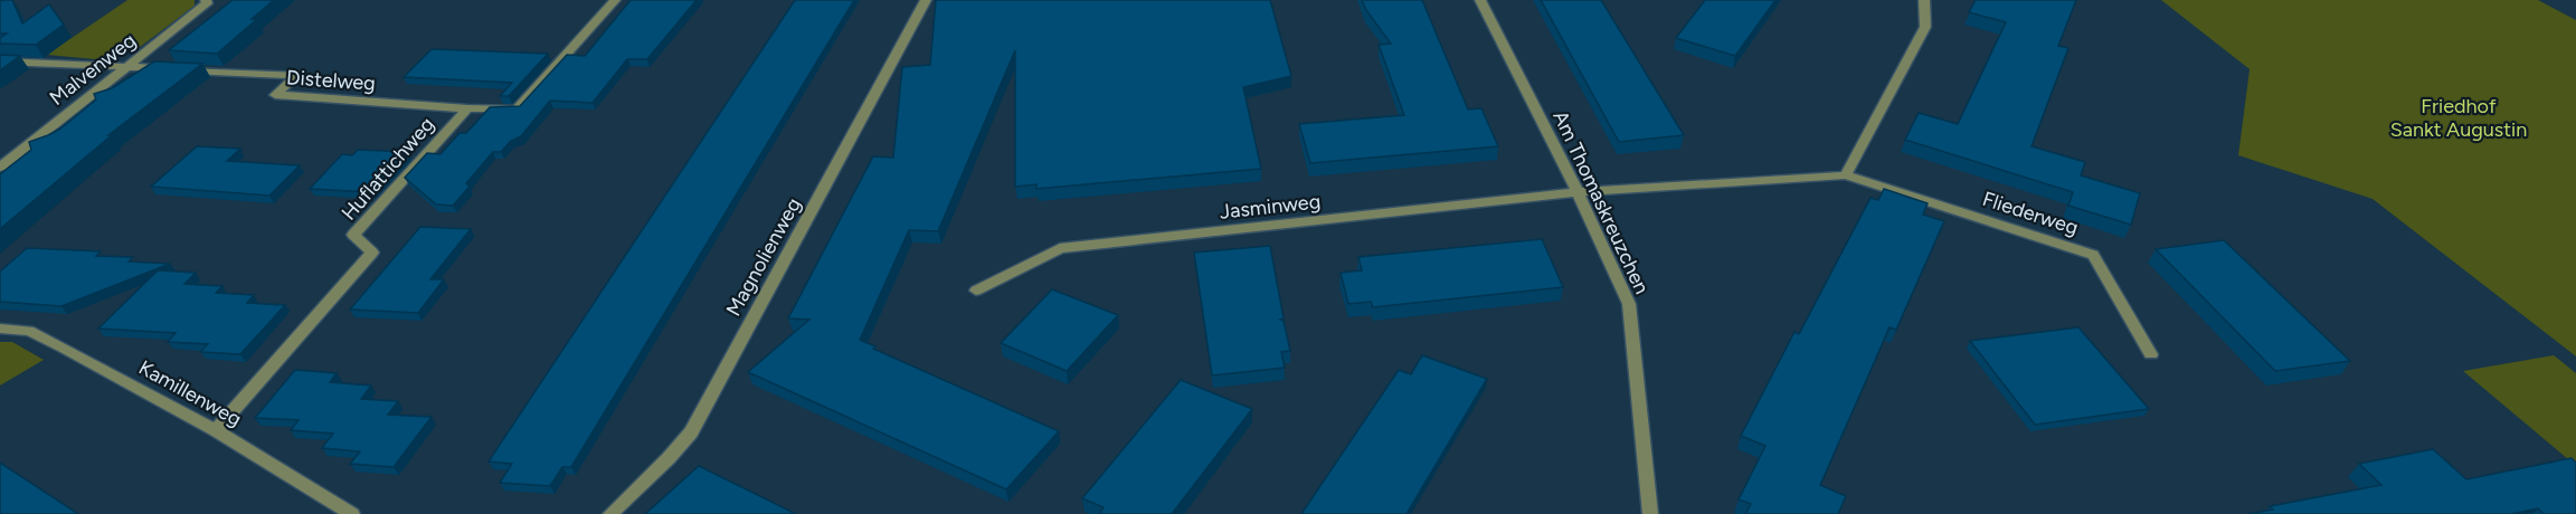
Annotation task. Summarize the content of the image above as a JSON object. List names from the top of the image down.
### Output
{
  "streets": {
    "street": [
      "Malvenweg",
      "Distelweg",
      "Huflattichweg",
      "Am Thomaskreuzchen",
      "Jasminweg",
      "Fliederweg",
      "Magnolienweg",
      "Kamillenweg"
    ]
  },
  "crossings": [
    ["Malvenweg", "Distelweg"],
    ["Distelweg", "Huflattichweg"],
    ["Huflattichweg", "Kamillenweg"],
    ["Am Thomaskreuzchen", "Jasminweg"],
    ["Am Thomaskreuzchen", "Fliederweg"],
    ["Jasminweg", "Fliederweg"]
  ],
  "parks": ["Friedhof Sankt Augustin"]
}
